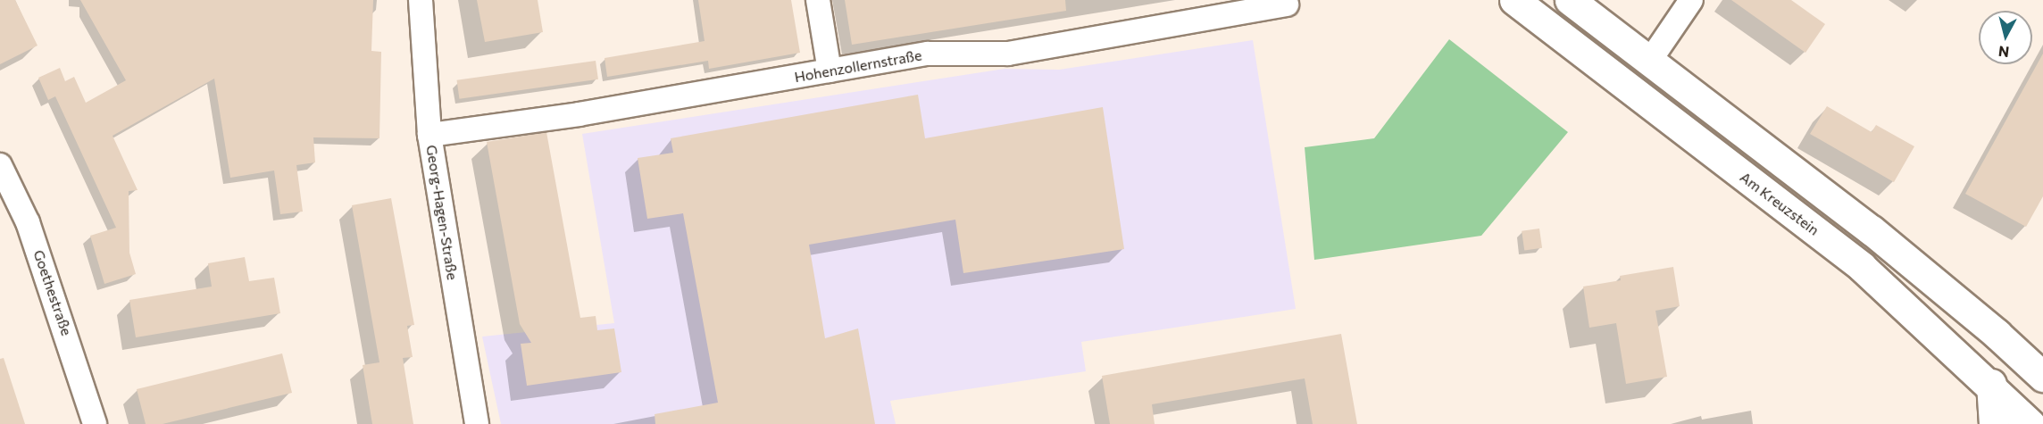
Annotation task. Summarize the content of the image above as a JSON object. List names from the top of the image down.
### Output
{
  "streets": {
    "main road": ["Am Kreuzstein"],
    "street": ["Hohenzollernstraße", "Georg-Hagen-Straße", "Goethestraße"]
  },
  "crossings": [
    ["Hohenzollernstraße", "Georg-Hagen-Straße"]
  ],
  "north": "bottom"
}
